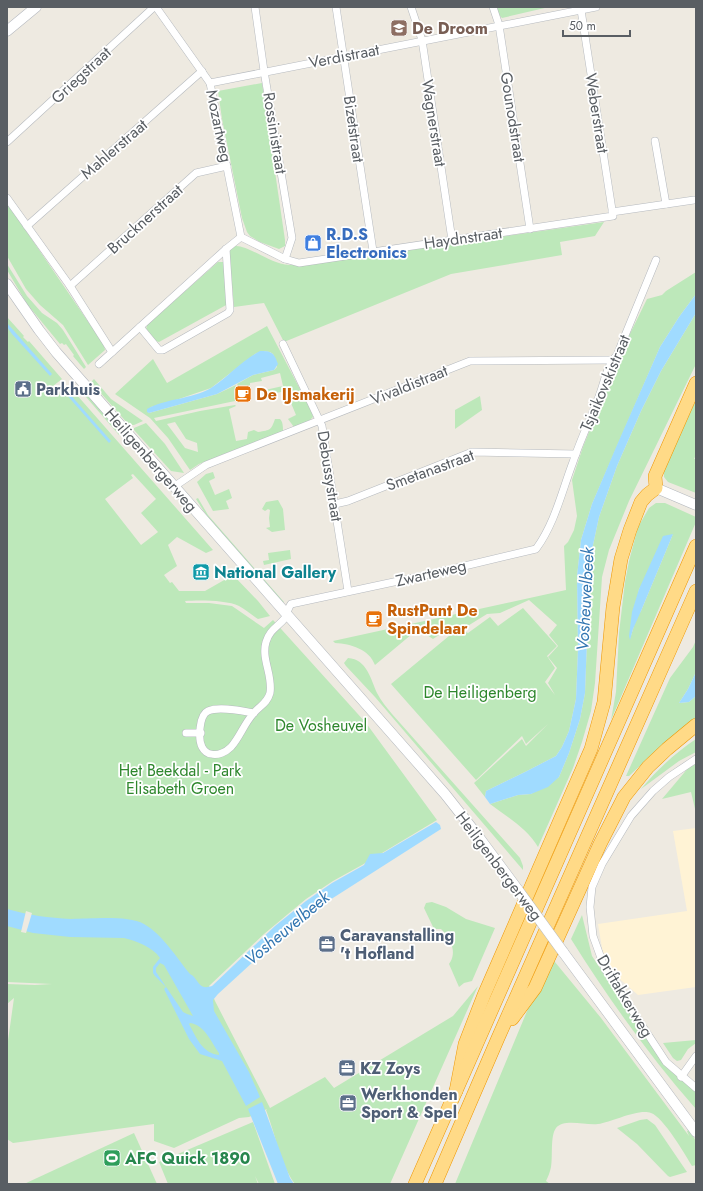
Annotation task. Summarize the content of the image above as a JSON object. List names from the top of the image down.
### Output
{
  "streets": {
    "main road": ["Heiligenbergerweg"],
    "street": [
      "Verdistraat",
      "Griegstraat",
      "Weberstraat",
      "Gounodstraat",
      "Wagnerstraat",
      "Mozartweg",
      "Bizetstraat",
      "Rossinistraat",
      "Mahlerstraat",
      "Brucknerstraat",
      "Haydnstraat",
      "Tsjaikovskistraat",
      "Vivaldistraat",
      "Smetanastraat",
      "Debussystraat",
      "Zwarteweg",
      "Driftakkerweg"
    ]
  },
  "crossings": [
    ["Verdistraat", "Weberstraat"],
    ["Verdistraat", "Gounodstraat"],
    ["Verdistraat", "Wagnerstraat"],
    ["Verdistraat", "Mozartweg"],
    ["Verdistraat", "Bizetstraat"],
    ["Verdistraat", "Rossinistraat"],
    ["Griegstraat", "Mozartweg"],
    ["Weberstraat", "Haydnstraat"],
    ["Gounodstraat", "Haydnstraat"],
    ["Wagnerstraat", "Haydnstraat"],
    ["Mozartweg", "Mahlerstraat"],
    ["Mozartweg", "Brucknerstraat"],
    ["Mozartweg", "Haydnstraat"],
    ["Bizetstraat", "Haydnstraat"],
    ["Rossinistraat", "Haydnstraat"],
    ["Tsjaikovskistraat", "Vivaldistraat"],
    ["Tsjaikovskistraat", "Smetanastraat"],
    ["Tsjaikovskistraat", "Zwarteweg"],
    ["Vivaldistraat", "Heiligenbergerweg"],
    ["Vivaldistraat", "Debussystraat"],
    ["Heiligenbergerweg", "Zwarteweg"],
    ["Smetanastraat", "Debussystraat"],
    ["Debussystraat", "Zwarteweg"]
  ],
  "water": ["Vosheuvelbeek"],
  "parks": ["De Heiligenberg", "De Vosheuvel", "Het Beekdal - Park Elisabeth Groen"],
  "places": {
    "school or university": ["De Droom"],
    "shop": ["R.D.S Electronics"],
    "public building": ["Parkhuis"],
    "cafe": ["De IJsmakerij", "RustPunt De Spindelaar"],
    "museum": ["National Gallery"],
    "office": ["Caravanstalling 't Hofland", "KZ Zoys", "Werkhonden Sport & Spel"],
    "sports": ["AFC Quick 1890"]
  },
  "scale_bar": "50 m"
}
